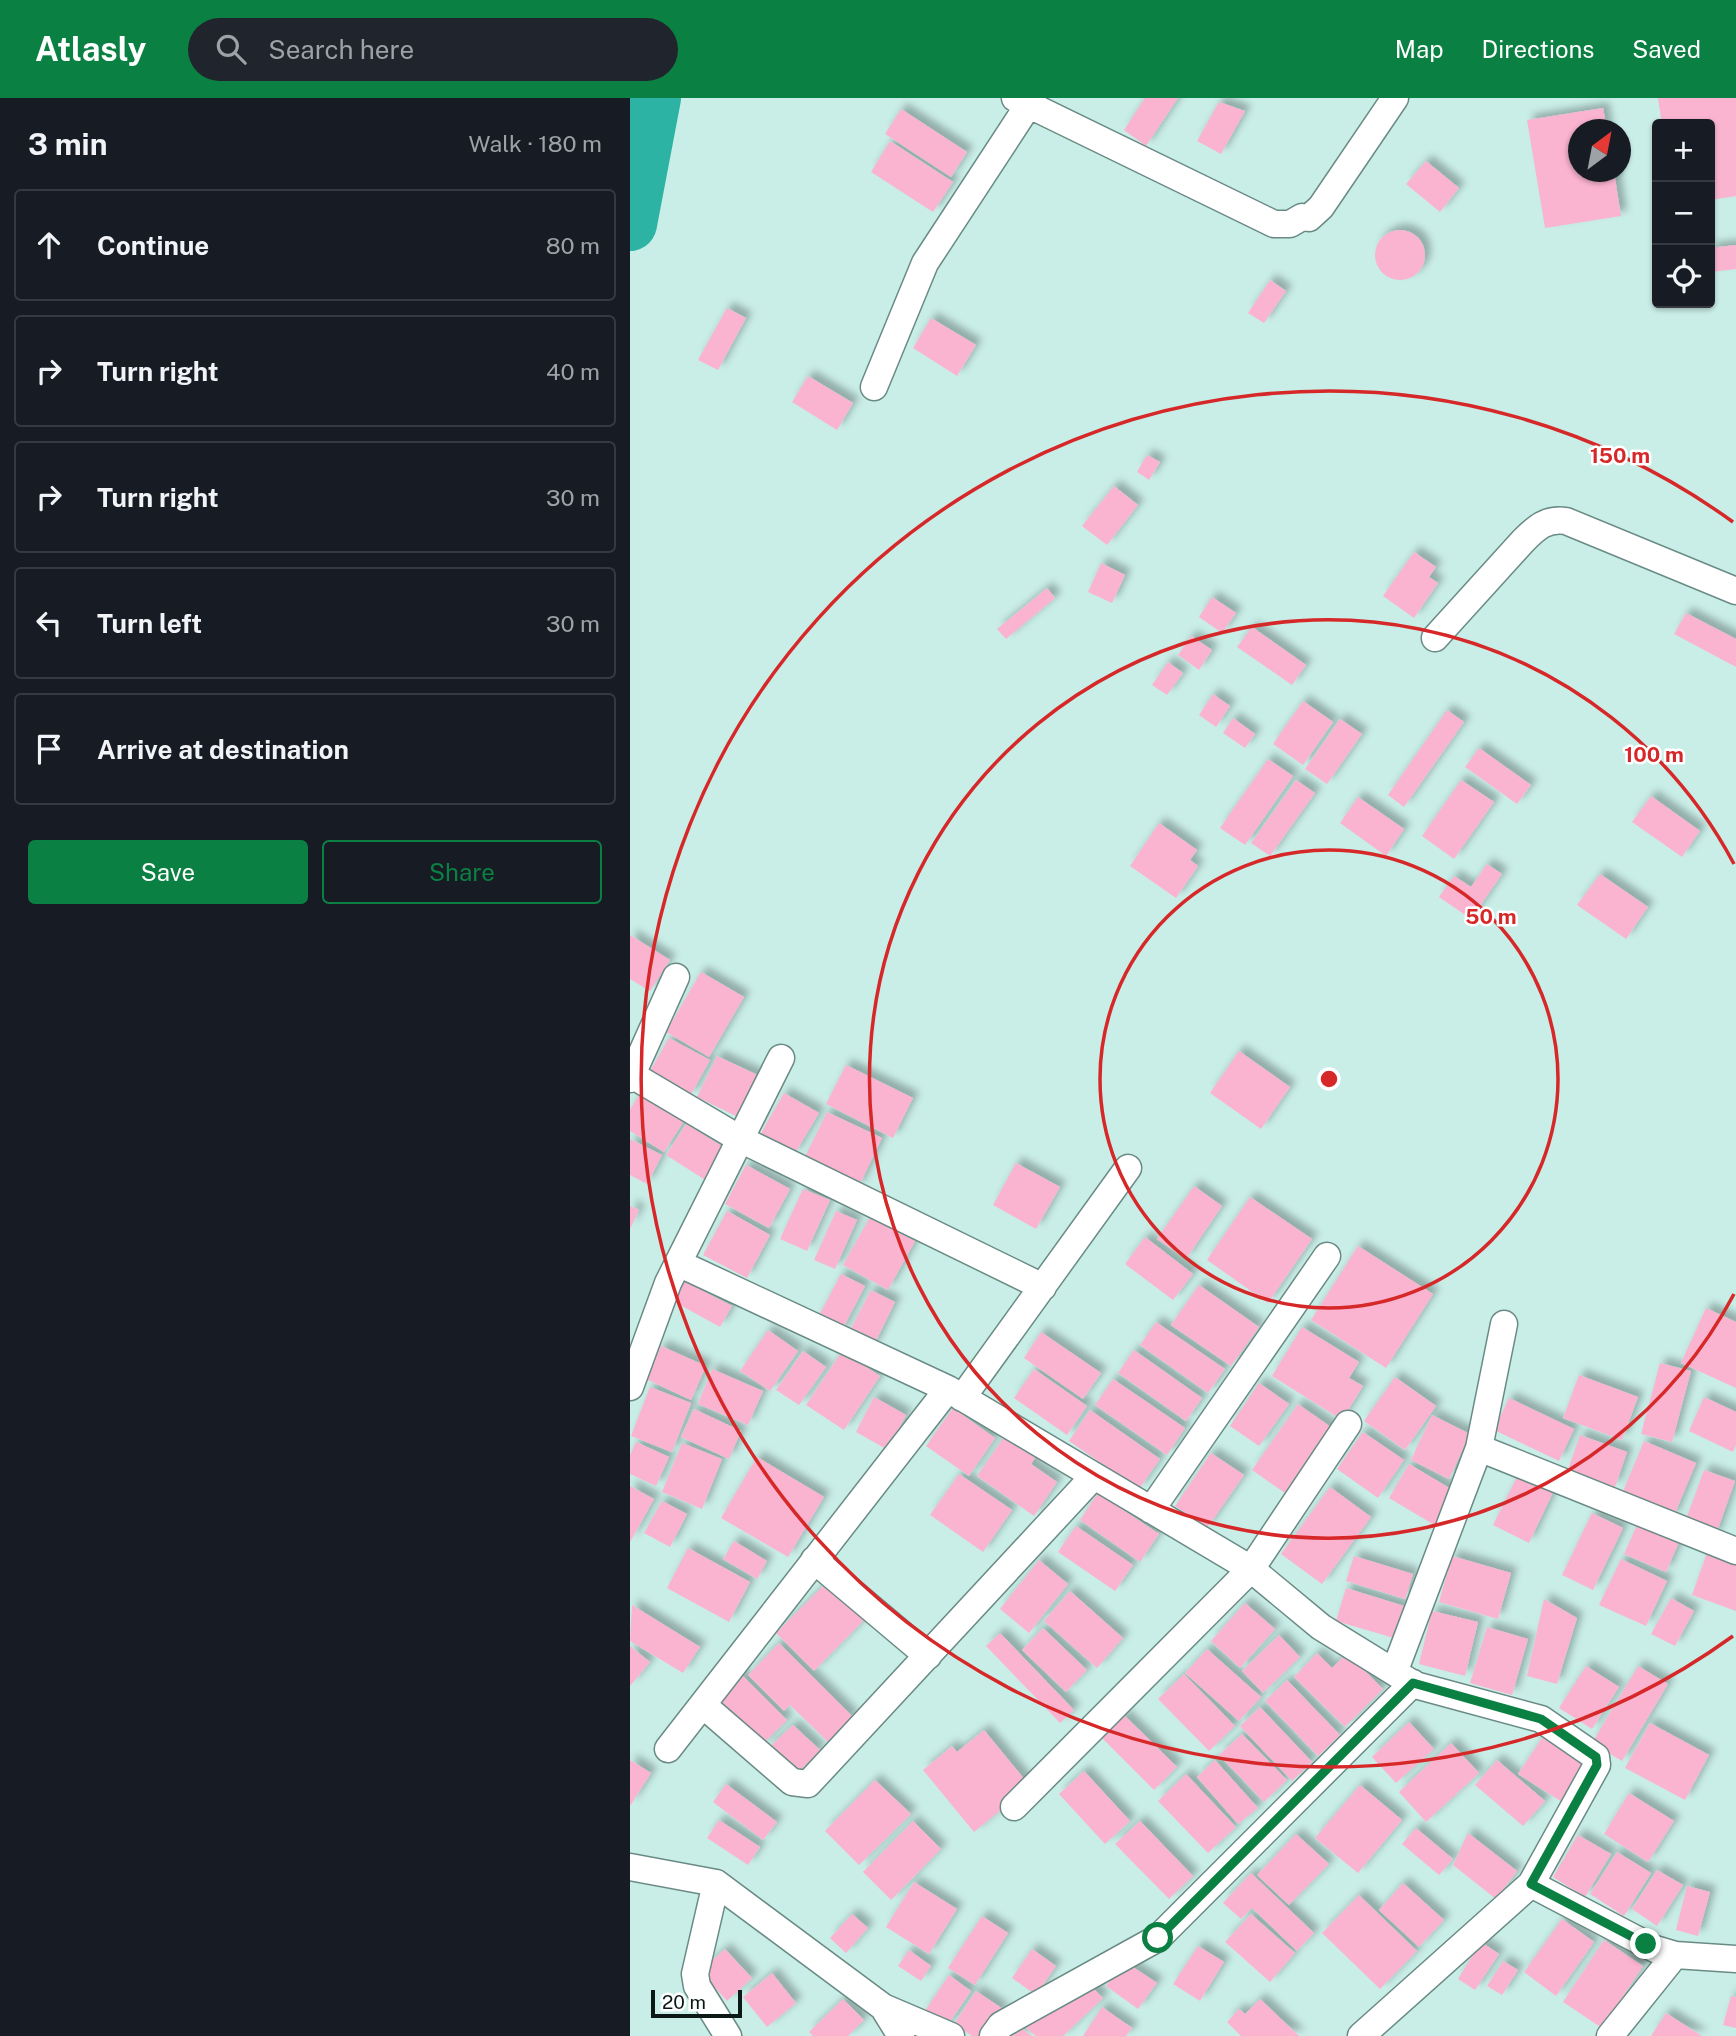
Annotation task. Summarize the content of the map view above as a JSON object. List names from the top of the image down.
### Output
{
  "scale_bar": "20 m",
  "north": "top right",
  "page": {
    "header": "Atlasly",
    "search": "Search here",
    "nav": ["Map", "Directions", "Saved"],
    "heading": ["3 min", "Walk · 180 m"],
    "map_buttons": ["+", "−"],
    "list": [
      ["Continue", "80 m"],
      ["Turn right", "40 m"],
      ["Turn right", "30 m"],
      ["Turn left", "30 m"],
      "Arrive at destination"
    ],
    "buttons": ["Save", "Share"],
    "scale": "20 m"
  },
  "rings": ["150 m", "100 m", "50 m"]
}
